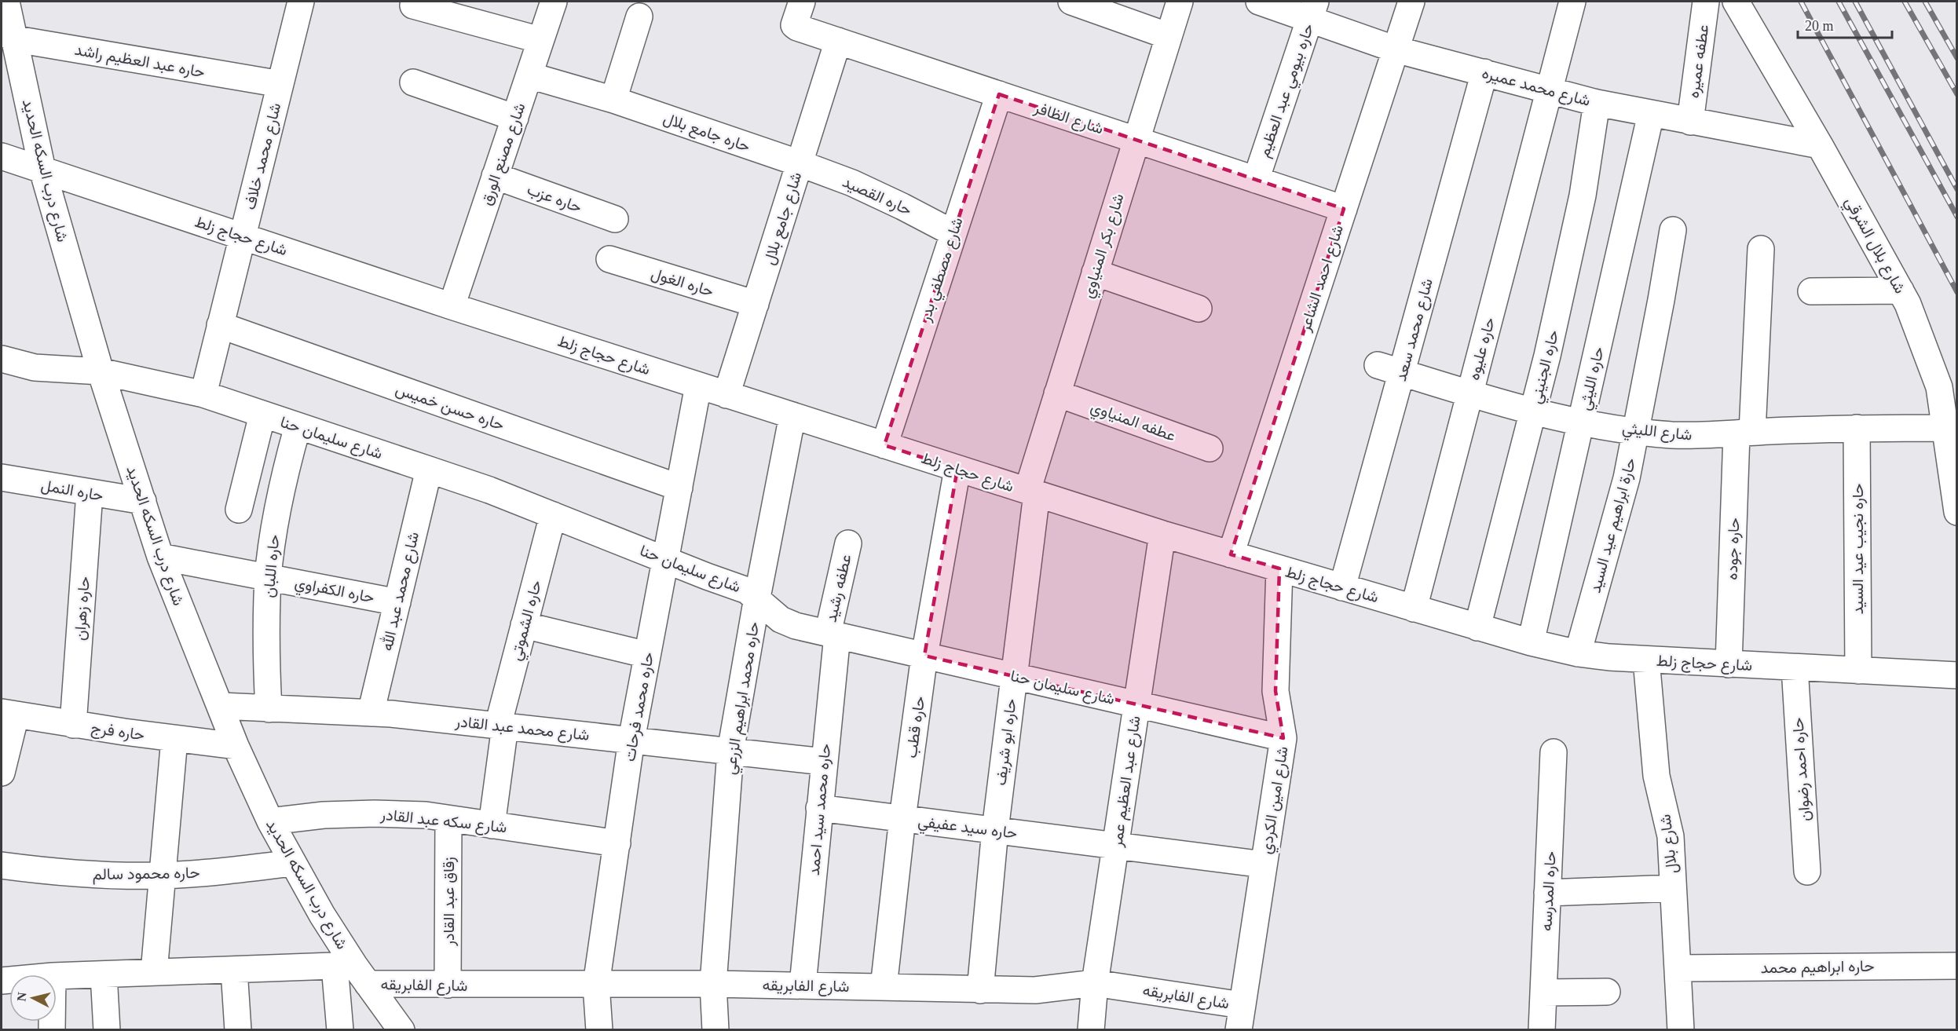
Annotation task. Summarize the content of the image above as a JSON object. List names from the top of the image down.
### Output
{
  "streets": {
    "street": [
      "حاره عبد العظيم راشد",
      "عطفه عميره",
      "شارع محمد عميره",
      "حاره بيومي عبد العظيم",
      "شارع الظافر",
      "حاره جامع بلال",
      "شارع مصنع الورق",
      "شارع محمد خلاف",
      "شارع درب السكه الحديد",
      "حاره القصيد",
      "حاره عزب",
      "شارع جامع بلال",
      "شارع حجاج زلط",
      "شارع بلال الشرقي",
      "شارع بكر المنياوي",
      "شارع مصطفي بدر",
      "شارع احمد الشاعر",
      "حاره الغول",
      "شارع محمد سعد",
      "حاره عليوه",
      "حاره الجنيني",
      "حاره الليثي",
      "حاره حسن خميس",
      "عطفه المنياوي",
      "شارع الليثي",
      "شارع سليمان حنا",
      "حاره النمل",
      "حارة ابراهيم عيد السيد",
      "حاره جوده",
      "حاره نجيب عيد السيد",
      "حاره اللبان",
      "عطفه رشيد",
      "حاره الكفراوي",
      "شارع محمد عبد الله",
      "حاره زهران",
      "حاره الشموتي",
      "حاره محمد ابراهيم الزرعي",
      "حاره محمد فرحات",
      "حاره قطب",
      "شارع محمد عبد القادر",
      "حاره فرج",
      "حاره ابو شريف",
      "حاره احمد رضوان",
      "شارع عبد العظيم عمر",
      "شارع امين الكردي",
      "حاره محمد سيد احمد",
      "شارع سكه عبد القادر",
      "حاره سيد عفيفي",
      "شارع بلال",
      "حاره محمود سالم",
      "حاره المدرسه",
      "زقاق عبد القادر",
      "حاره ابراهيم محمد",
      "شارع الفابريقه"
    ]
  },
  "crossings": [
    ["حاره عبد العظيم راشد", "شارع محمد خلاف"],
    ["حاره عبد العظيم راشد", "شارع درب السكه الحديد"],
    ["عطفه عميره", "شارع محمد عميره"],
    ["شارع محمد عميره", "حاره بيومي عبد العظيم"],
    ["شارع محمد عميره", "شارع بلال الشرقي"],
    ["شارع محمد عميره", "شارع احمد الشاعر"],
    ["شارع محمد عميره", "شارع محمد سعد"],
    ["شارع محمد عميره", "حاره عليوه"],
    ["شارع محمد عميره", "حاره الجنيني"],
    ["شارع محمد عميره", "حاره الليثي"],
    ["حاره بيومي عبد العظيم", "شارع الظافر"],
    ["شارع الظافر", "شارع جامع بلال"],
    ["شارع الظافر", "شارع بكر المنياوي"],
    ["شارع الظافر", "شارع مصطفي بدر"],
    ["شارع الظافر", "شارع احمد الشاعر"],
    ["حاره جامع بلال", "شارع مصنع الورق"],
    ["حاره جامع بلال", "حاره القصيد"],
    ["حاره جامع بلال", "شارع جامع بلال"],
    ["شارع مصنع الورق", "حاره عزب"],
    ["شارع مصنع الورق", "شارع حجاج زلط"],
    ["شارع محمد خلاف", "شارع حجاج زلط"],
    ["شارع محمد خلاف", "حاره حسن خميس"],
    ["شارع محمد خلاف", "شارع سليمان حنا"],
    ["شارع درب السكه الحديد", "شارع حجاج زلط"],
    ["شارع درب السكه الحديد", "شارع سليمان حنا"],
    ["شارع درب السكه الحديد", "حاره النمل"],
    ["شارع درب السكه الحديد", "حاره الكفراوي"],
    ["شارع درب السكه الحديد", "شارع محمد عبد القادر"],
    ["شارع درب السكه الحديد", "حاره فرج"],
    ["شارع درب السكه الحديد", "شارع سكه عبد القادر"],
    ["شارع درب السكه الحديد", "حاره محمود سالم"],
    ["شارع درب السكه الحديد", "شارع الفابريقه"],
    ["حاره القصيد", "شارع جامع بلال"],
    ["حاره القصيد", "شارع مصطفي بدر"],
    ["شارع جامع بلال", "شارع حجاج زلط"],
    ["شارع جامع بلال", "حاره الغول"],
    ["شارع حجاج زلط", "شارع بكر المنياوي"],
    ["شارع حجاج زلط", "شارع مصطفي بدر"],
    ["شارع حجاج زلط", "شارع احمد الشاعر"],
    ["شارع حجاج زلط", "شارع محمد سعد"],
    ["شارع حجاج زلط", "حاره عليوه"],
    ["شارع حجاج زلط", "حاره الجنيني"],
    ["شارع حجاج زلط", "حاره الليثي"],
    ["شارع حجاج زلط", "حارة ابراهيم عيد السيد"],
    ["شارع حجاج زلط", "حاره جوده"],
    ["شارع حجاج زلط", "حاره نجيب عيد السيد"],
    ["شارع حجاج زلط", "حاره محمد ابراهيم الزرعي"],
    ["شارع حجاج زلط", "حاره محمد فرحات"],
    ["شارع حجاج زلط", "حاره قطب"],
    ["شارع حجاج زلط", "حاره ابو شريف"],
    ["شارع حجاج زلط", "حاره احمد رضوان"],
    ["شارع حجاج زلط", "شارع عبد العظيم عمر"],
    ["شارع حجاج زلط", "شارع امين الكردي"],
    ["شارع حجاج زلط", "شارع بلال"],
    ["شارع بلال الشرقي", "شارع الليثي"],
    ["شارع بكر المنياوي", "عطفه المنياوي"],
    ["شارع بكر المنياوي", "حاره ابو شريف"],
    ["شارع محمد سعد", "شارع الليثي"],
    ["حاره عليوه", "شارع الليثي"],
    ["حاره الجنيني", "شارع الليثي"],
    ["حاره الليثي", "شارع الليثي"],
    ["حاره حسن خميس", "حاره محمد فرحات"],
    ["شارع الليثي", "حارة ابراهيم عيد السيد"],
    ["شارع الليثي", "حاره جوده"],
    ["شارع الليثي", "حاره نجيب عيد السيد"],
    ["شارع سليمان حنا", "حاره اللبان"],
    ["شارع سليمان حنا", "عطفه رشيد"],
    ["شارع سليمان حنا", "شارع محمد عبد الله"],
    ["شارع سليمان حنا", "حاره الشموتي"],
    ["شارع سليمان حنا", "حاره محمد ابراهيم الزرعي"],
    ["شارع سليمان حنا", "حاره محمد فرحات"],
    ["شارع سليمان حنا", "حاره قطب"],
    ["شارع سليمان حنا", "حاره ابو شريف"],
    ["شارع سليمان حنا", "شارع عبد العظيم عمر"],
    ["شارع سليمان حنا", "شارع امين الكردي"],
    ["شارع سليمان حنا", "حاره محمد سيد احمد"],
    ["حاره النمل", "حاره زهران"],
    ["حاره اللبان", "حاره الكفراوي"],
    ["حاره اللبان", "شارع محمد عبد القادر"],
    ["عطفه رشيد", "حاره محمد سيد احمد"],
    ["حاره الكفراوي", "شارع محمد عبد الله"],
    ["شارع محمد عبد الله", "شارع محمد عبد القادر"],
    ["حاره زهران", "حاره فرج"],
    ["حاره الشموتي", "شارع محمد عبد القادر"],
    ["حاره الشموتي", "شارع سكه عبد القادر"],
    ["حاره محمد ابراهيم الزرعي", "شارع محمد عبد القادر"],
    ["حاره محمد ابراهيم الزرعي", "شارع الفابريقه"],
    ["حاره محمد فرحات", "شارع محمد عبد القادر"],
    ["حاره محمد فرحات", "شارع سكه عبد القادر"],
    ["حاره محمد فرحات", "شارع الفابريقه"],
    ["حاره قطب", "حاره سيد عفيفي"],
    ["حاره قطب", "شارع الفابريقه"],
    ["شارع محمد عبد القادر", "حاره محمد سيد احمد"],
    ["حاره ابو شريف", "حاره سيد عفيفي"],
    ["حاره ابو شريف", "شارع الفابريقه"],
    ["شارع عبد العظيم عمر", "حاره سيد عفيفي"],
    ["شارع عبد العظيم عمر", "شارع الفابريقه"],
    ["شارع امين الكردي", "حاره سيد عفيفي"],
    ["شارع امين الكردي", "شارع الفابريقه"],
    ["حاره محمد سيد احمد", "حاره سيد عفيفي"],
    ["حاره محمد سيد احمد", "شارع الفابريقه"],
    ["شارع سكه عبد القادر", "زقاق عبد القادر"],
    ["شارع بلال", "حاره ابراهيم محمد"],
    ["زقاق عبد القادر", "شارع الفابريقه"]
  ],
  "scale_bar": "20 m",
  "north": "left"
}
